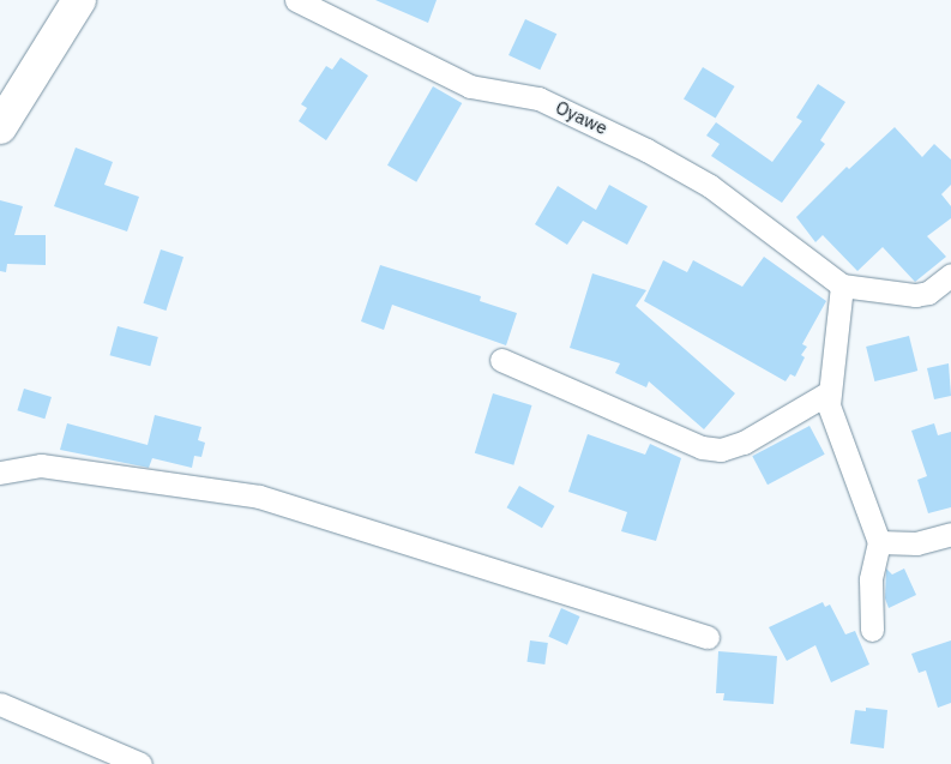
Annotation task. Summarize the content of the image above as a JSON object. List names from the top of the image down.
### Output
{
  "streets": {
    "street": ["Oyawe"]
  }
}
